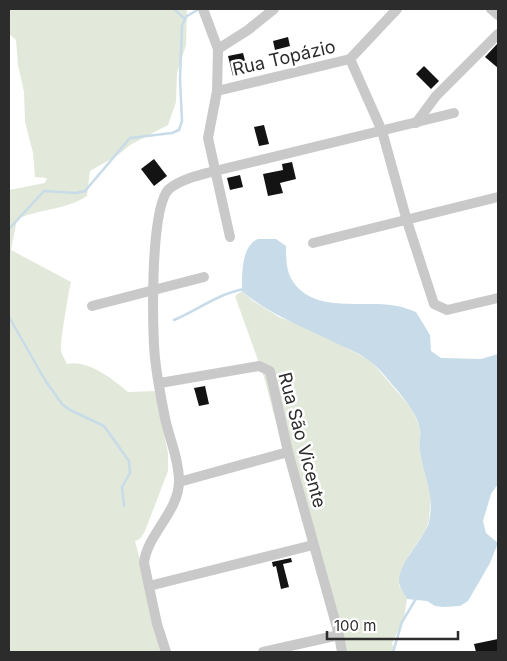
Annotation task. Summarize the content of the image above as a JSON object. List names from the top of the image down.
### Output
{
  "streets": {
    "street": ["Rua Topázio", "Rua São Vicente"]
  },
  "scale_bar": "100 m"
}
